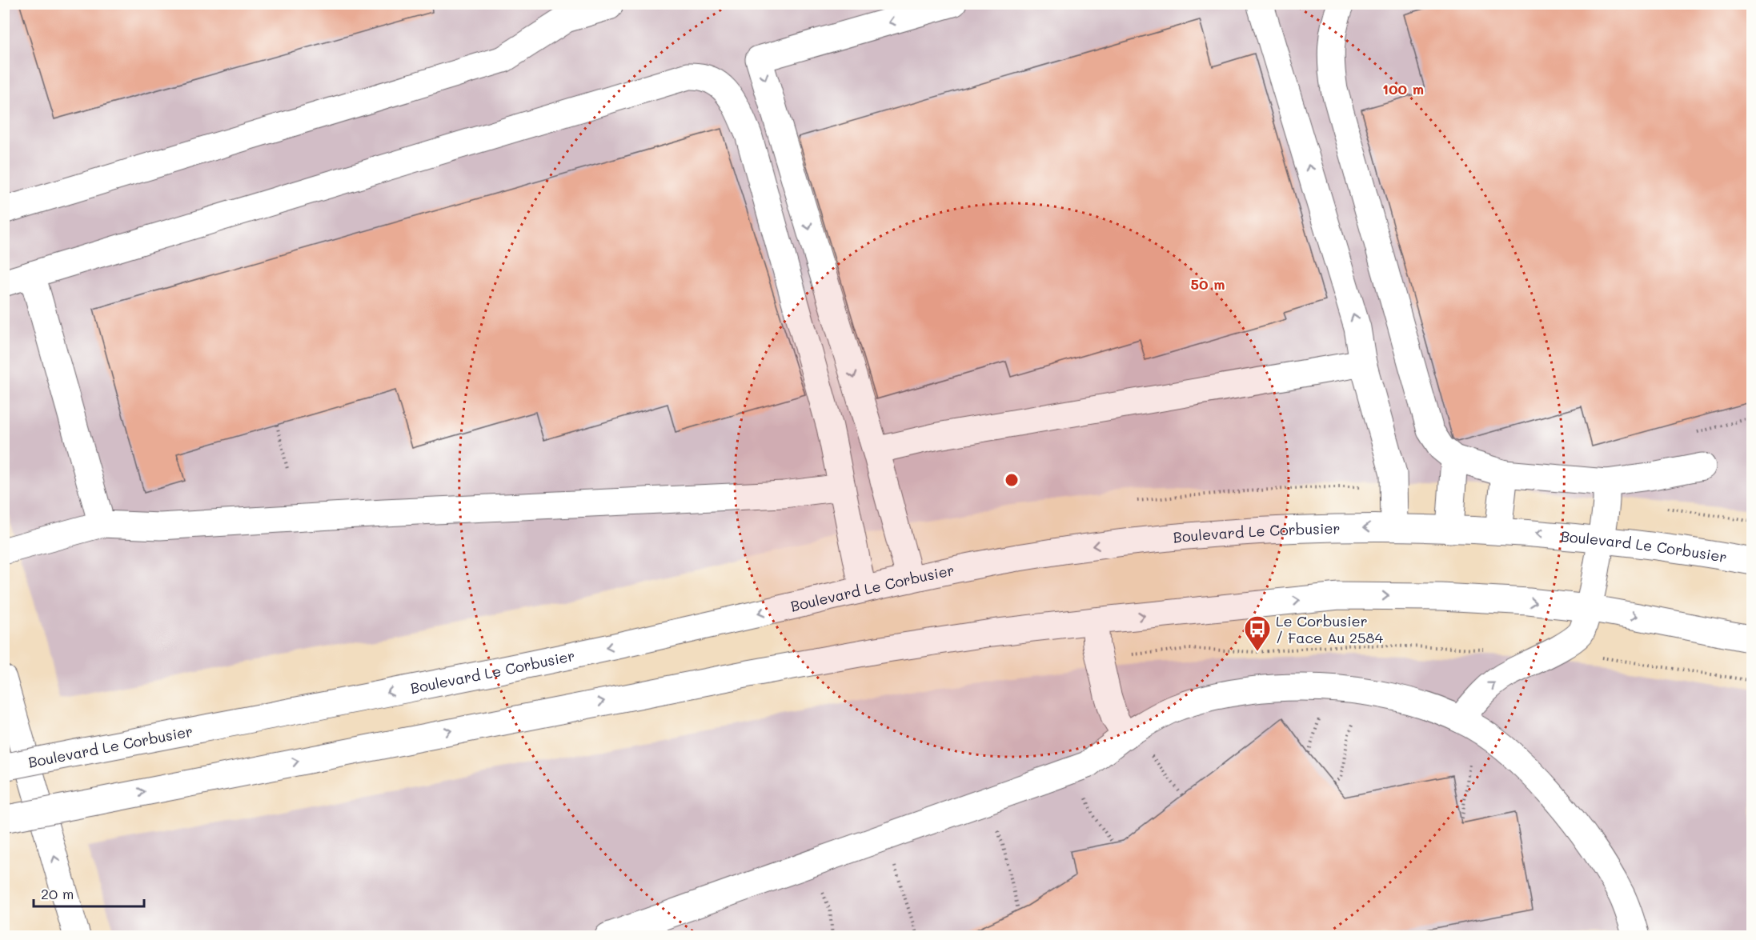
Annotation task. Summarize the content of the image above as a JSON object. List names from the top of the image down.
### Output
{
  "streets": {
    "street": ["Boulevard Le Corbusier"]
  },
  "places": {
    "bus stop": ["Le Corbusier / Face Au 2584"]
  },
  "scale_bar": "20 m",
  "rings": ["100 m", "50 m"]
}
